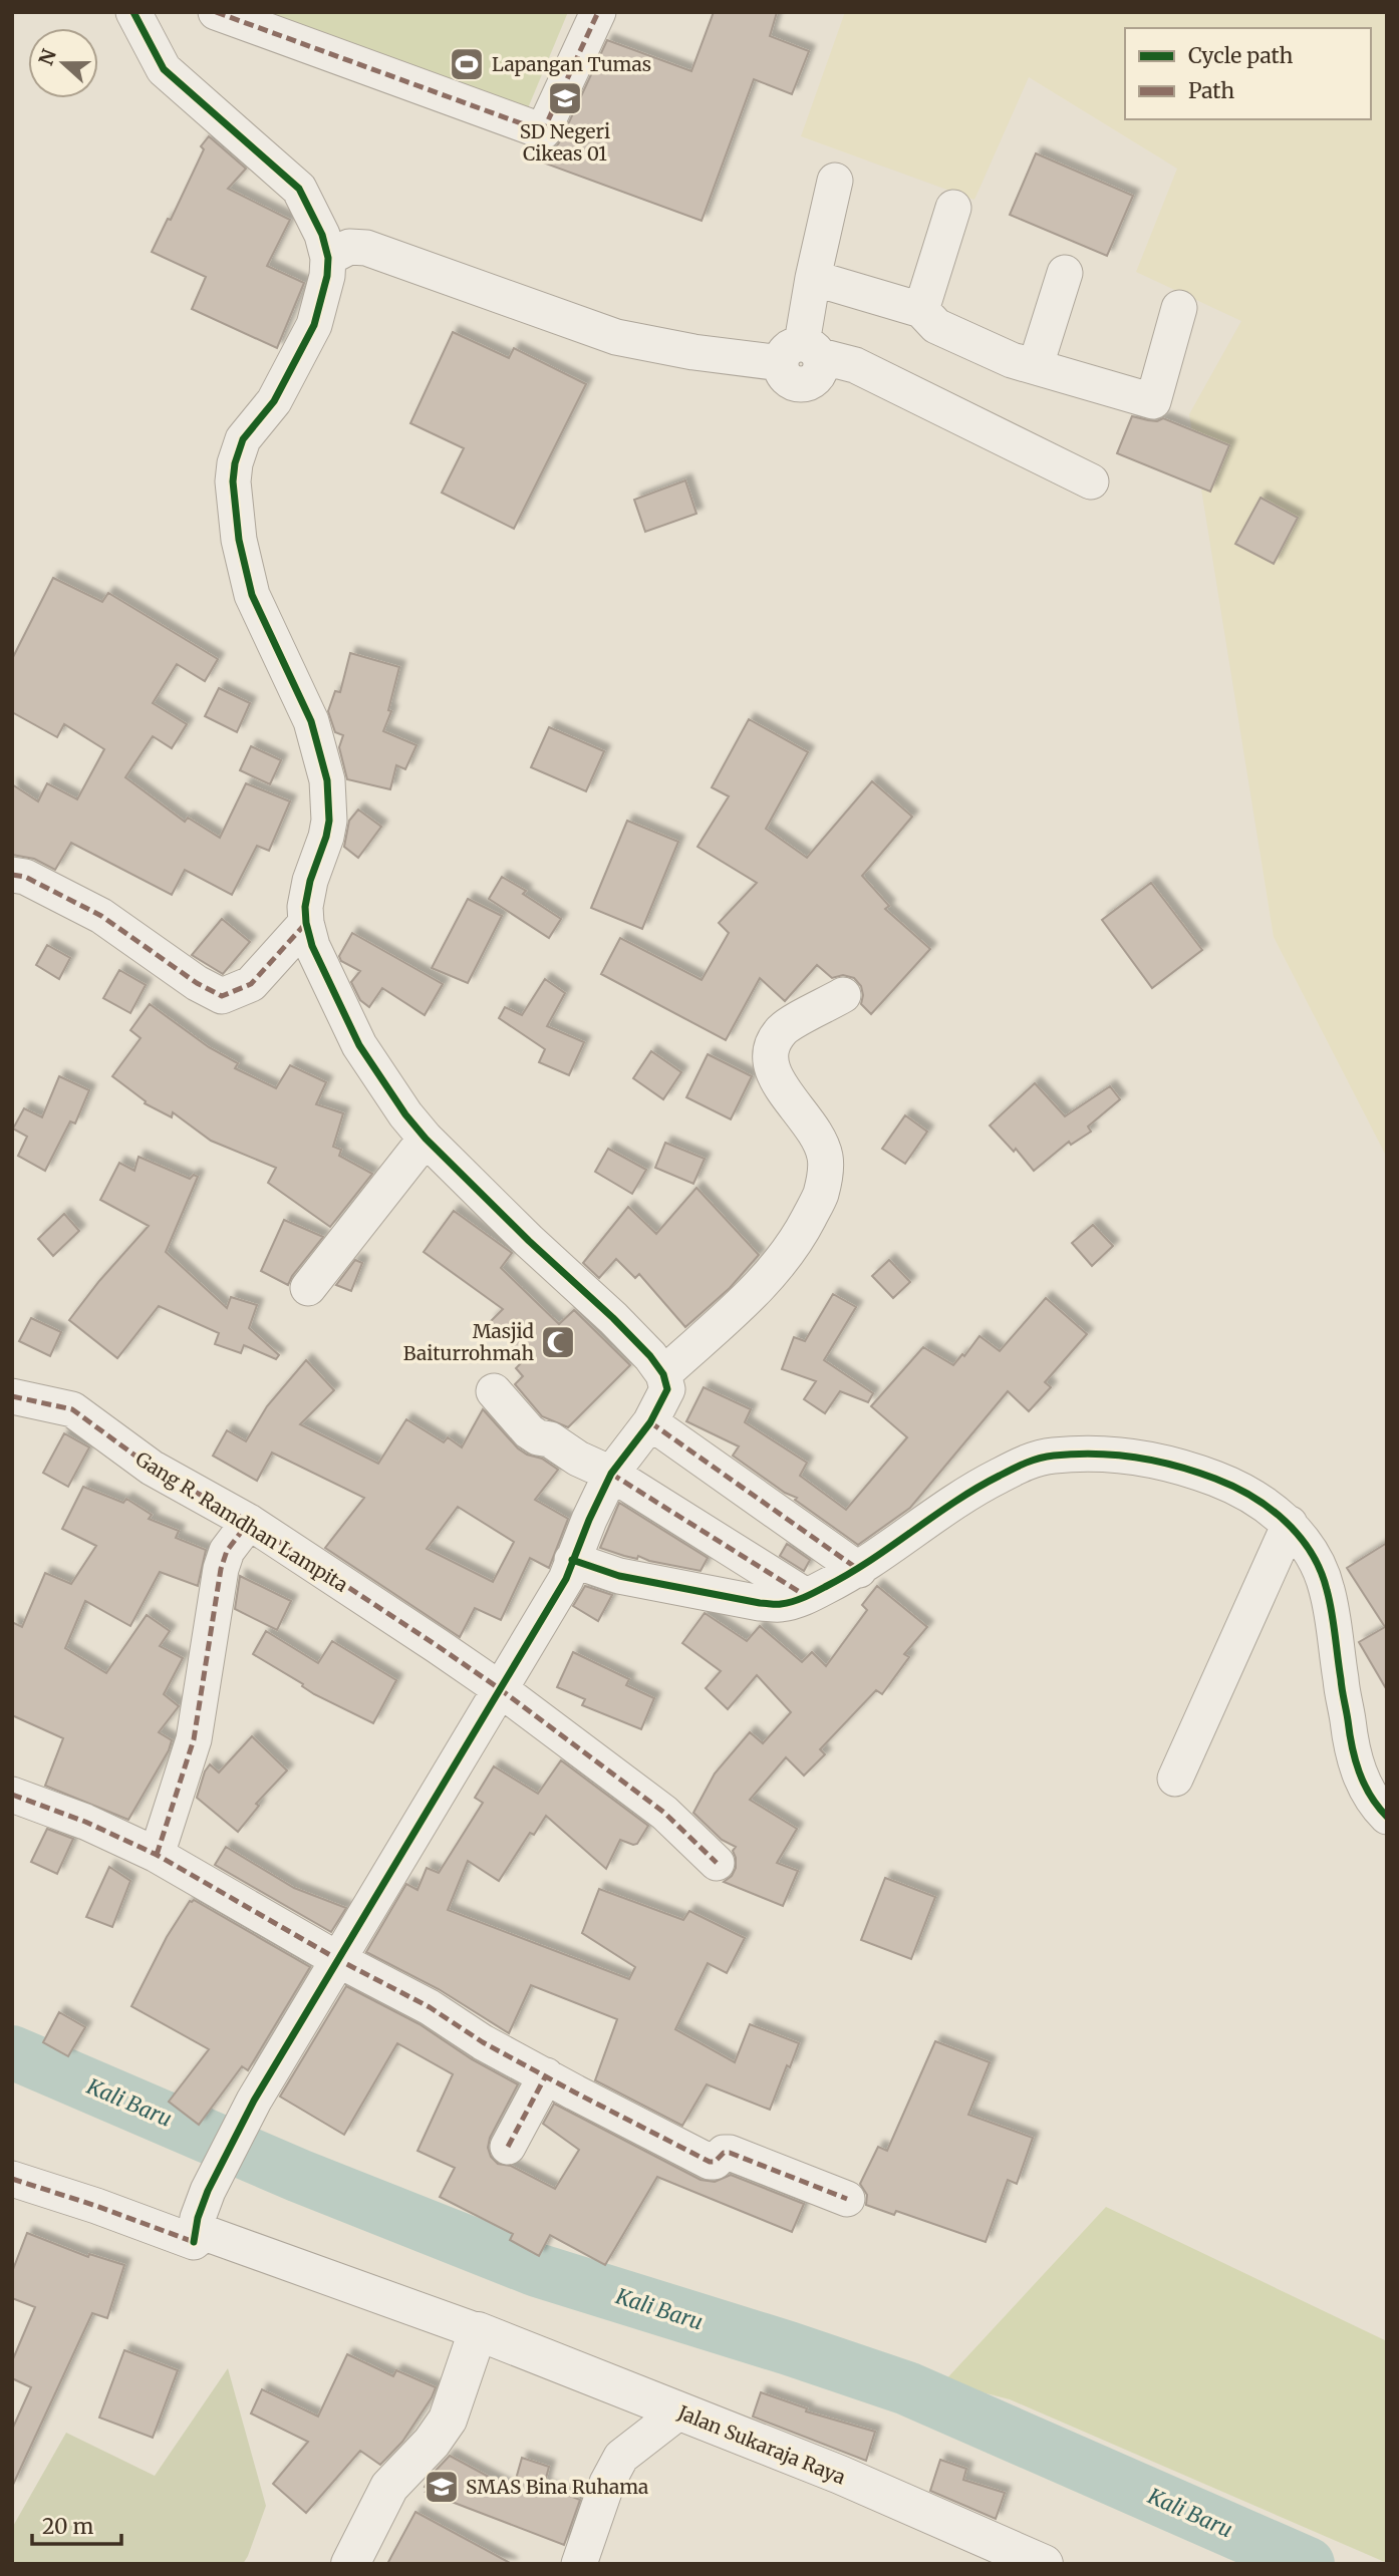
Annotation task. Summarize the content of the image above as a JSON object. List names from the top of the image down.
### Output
{
  "streets": {
    "street": ["Gang R. Ramdhan Lampita", "Jalan Sukaraja Raya"]
  },
  "water": ["Kali Baru"],
  "places": {
    "sports": ["Lapangan Tumas"],
    "school or university": ["SD Negeri Cikeas 01", "SMAS Bina Ruhama"],
    "mosque": ["Masjid Baiturrohmah"]
  },
  "legend": ["Cycle path", "Path"],
  "scale_bar": "20 m",
  "north": "left"
}
